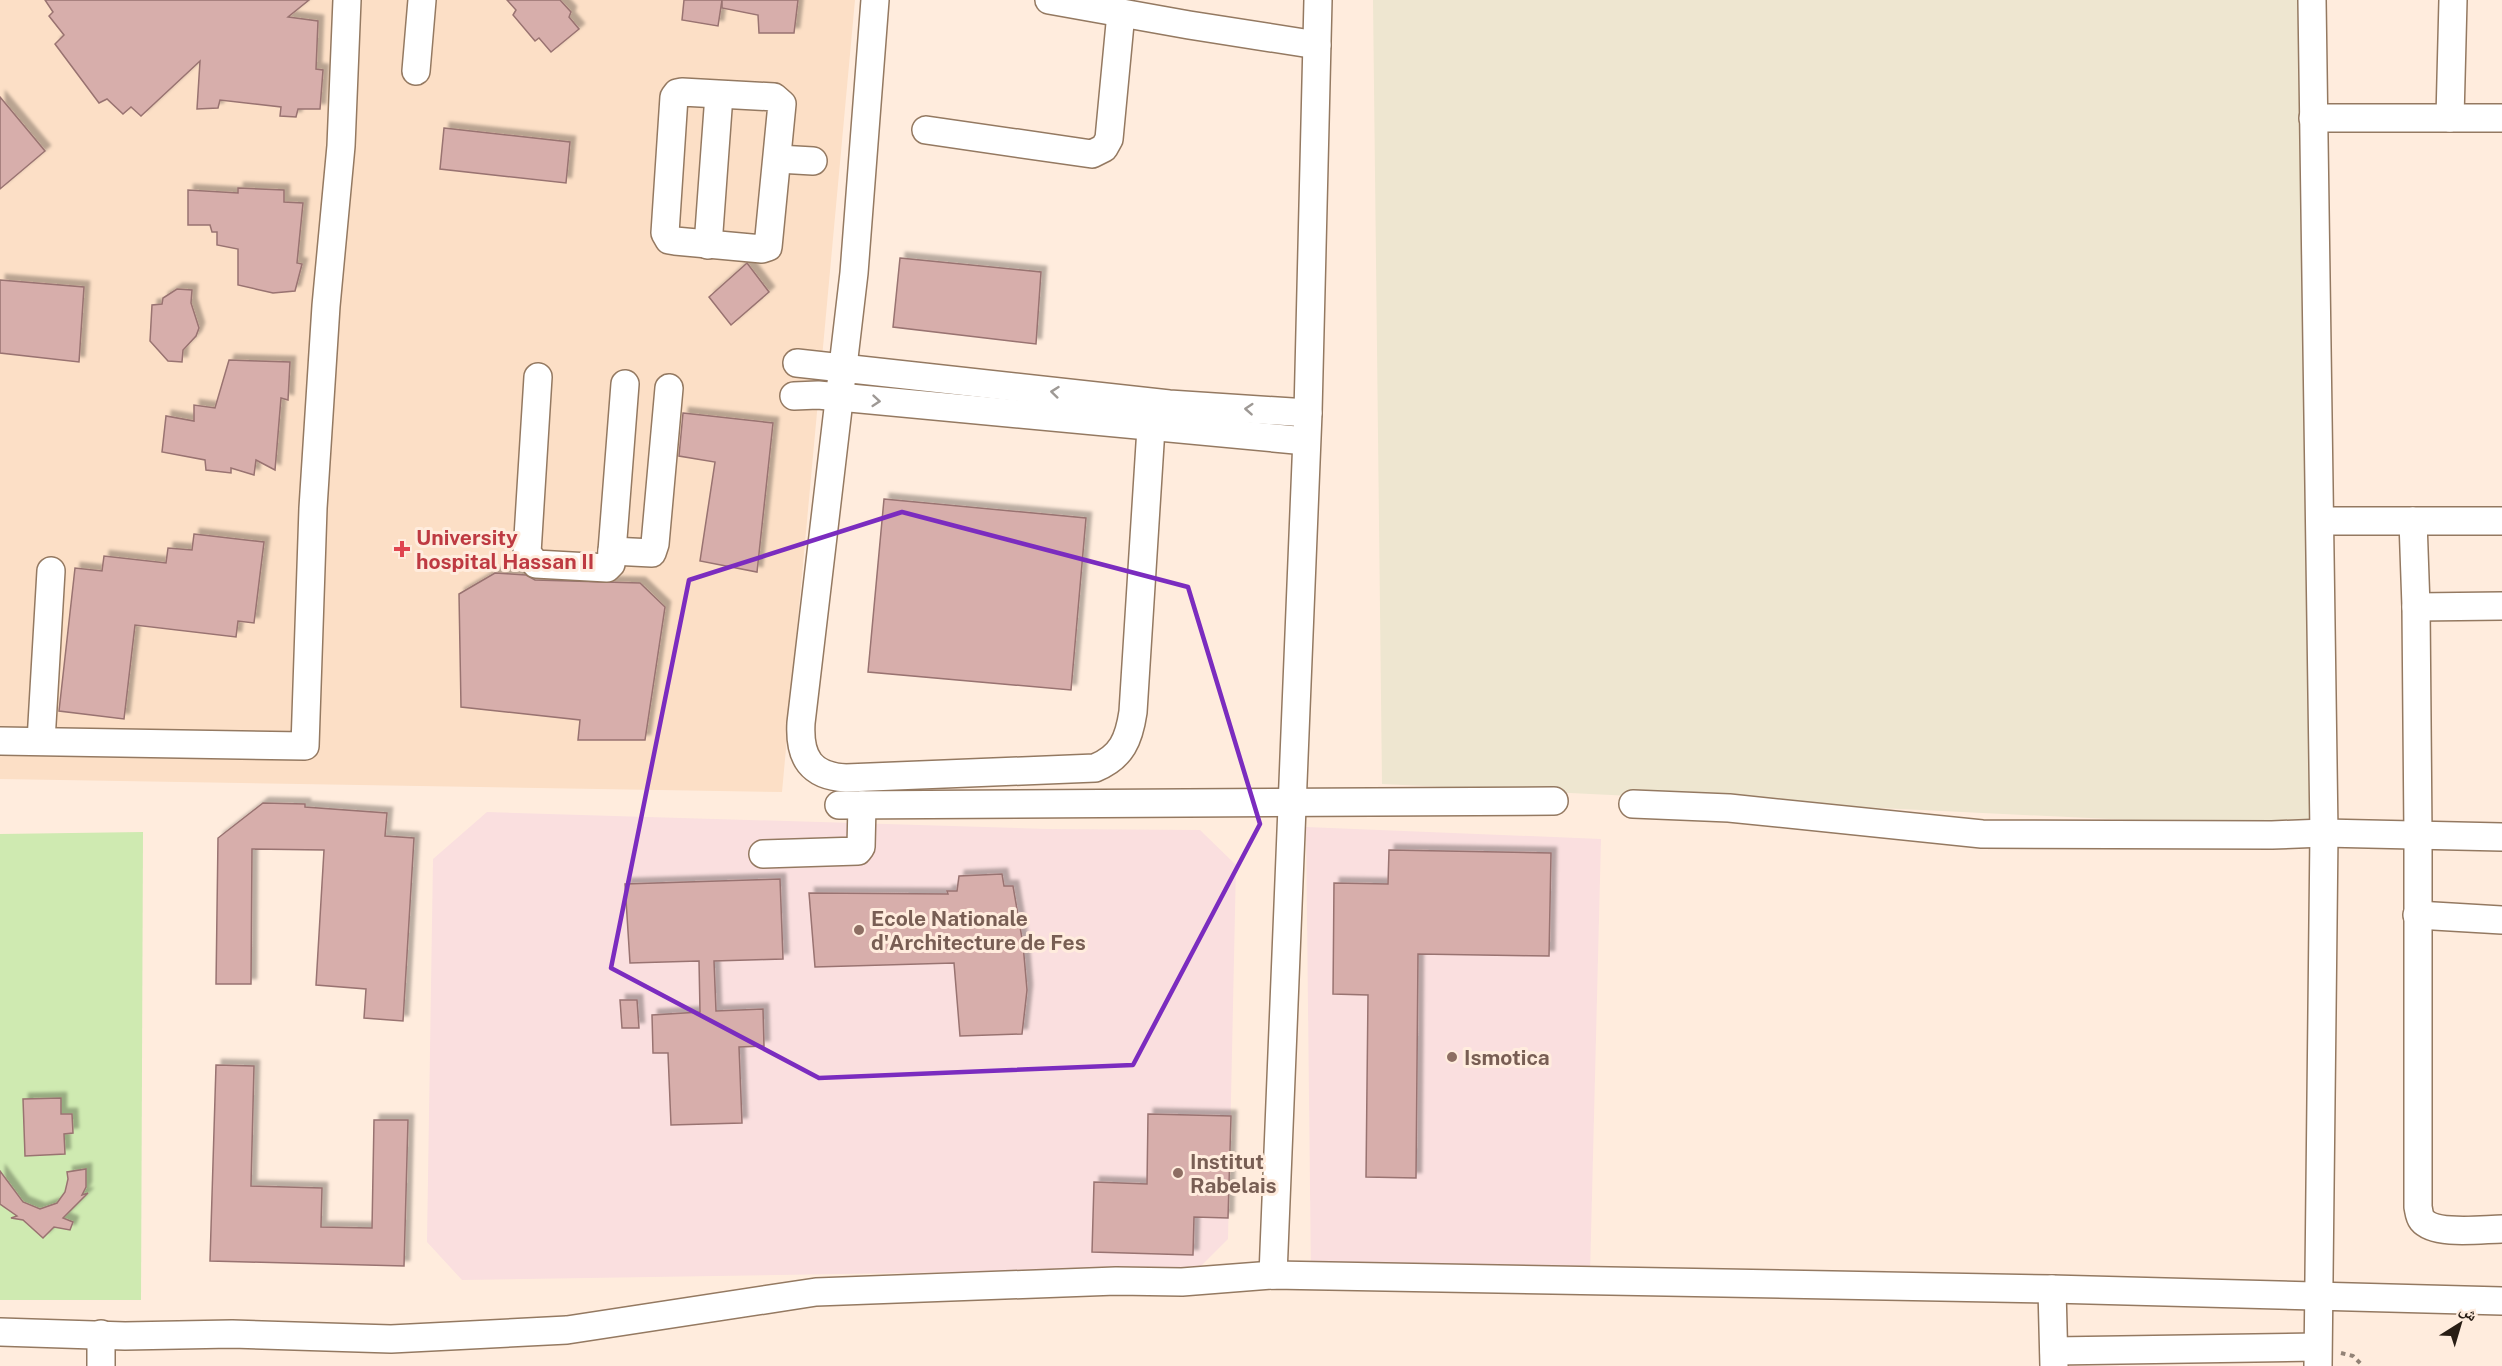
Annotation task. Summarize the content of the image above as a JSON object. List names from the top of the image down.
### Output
{
  "places": {
    "health": ["University hospital Hassan II"],
    "other": ["Ecole Nationale d'Architecture de Fes", "Ismotica", "Institut Rabelais"]
  },
  "north": "top right"
}
